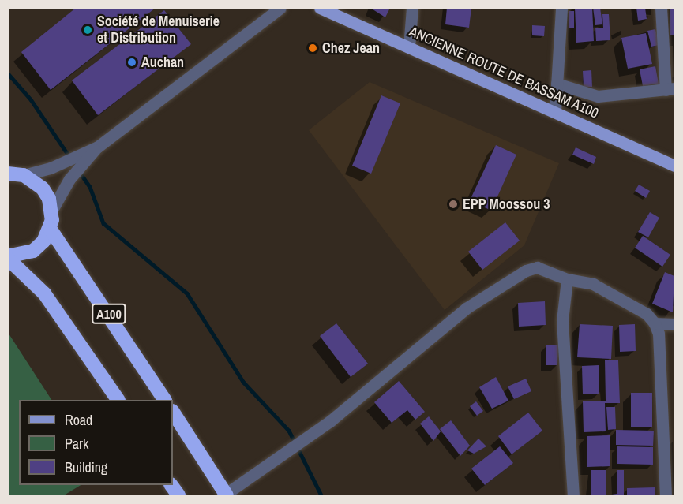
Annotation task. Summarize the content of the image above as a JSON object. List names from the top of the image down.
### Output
{
  "streets": {
    "highway": ["A100"],
    "main road": ["ANCIENNE ROUTE DE BASSAM A100"]
  },
  "places": [
    "Société de Menuiserie et Distribution",
    "Chez Jean",
    "Auchan",
    "EPP Moossou 3"
  ],
  "legend": ["Road", "Park", "Building"]
}
